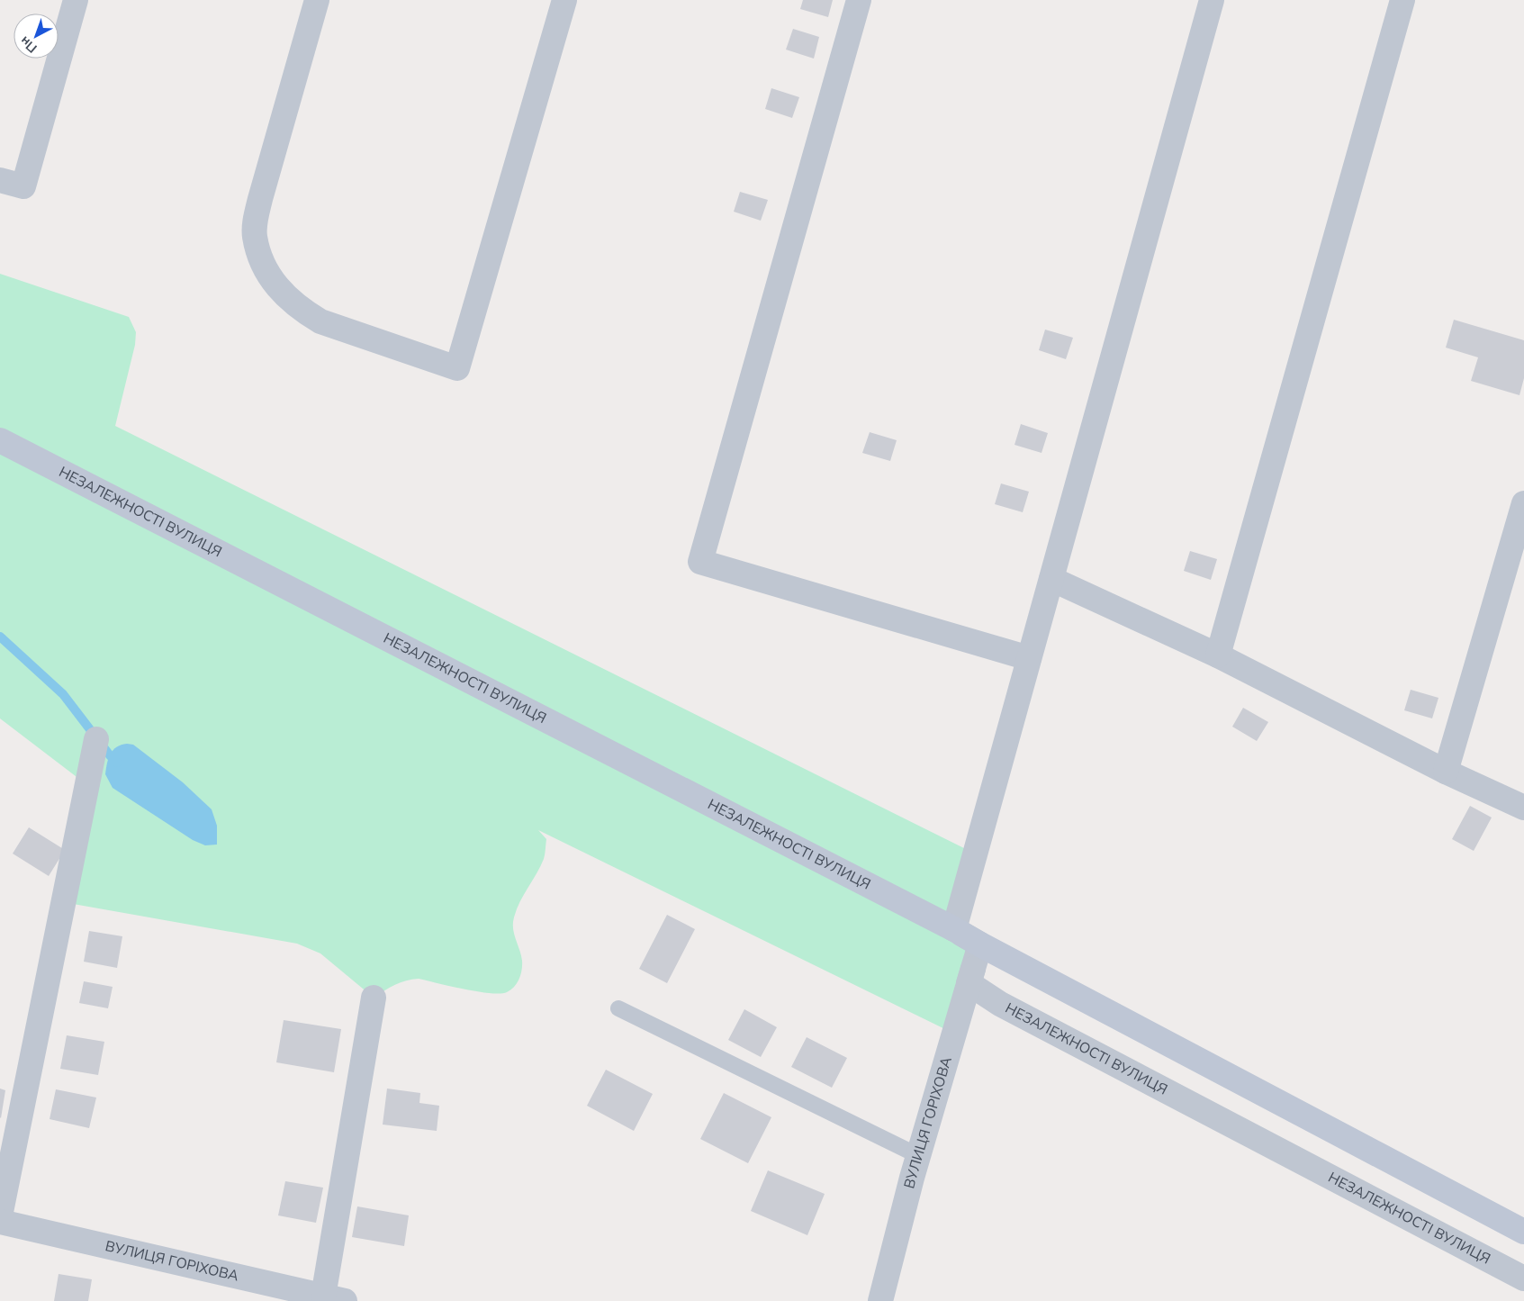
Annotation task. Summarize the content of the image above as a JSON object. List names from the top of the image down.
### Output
{
  "streets": {
    "street": ["НЕЗАЛЕЖНОСТІ ВУЛИЦЯ", "ВУЛИЦЯ ГОРІХОВА"]
  },
  "crossings": [
    ["НЕЗАЛЕЖНОСТІ ВУЛИЦЯ", "ВУЛИЦЯ ГОРІХОВА"]
  ],
  "north": "bottom left"
}
